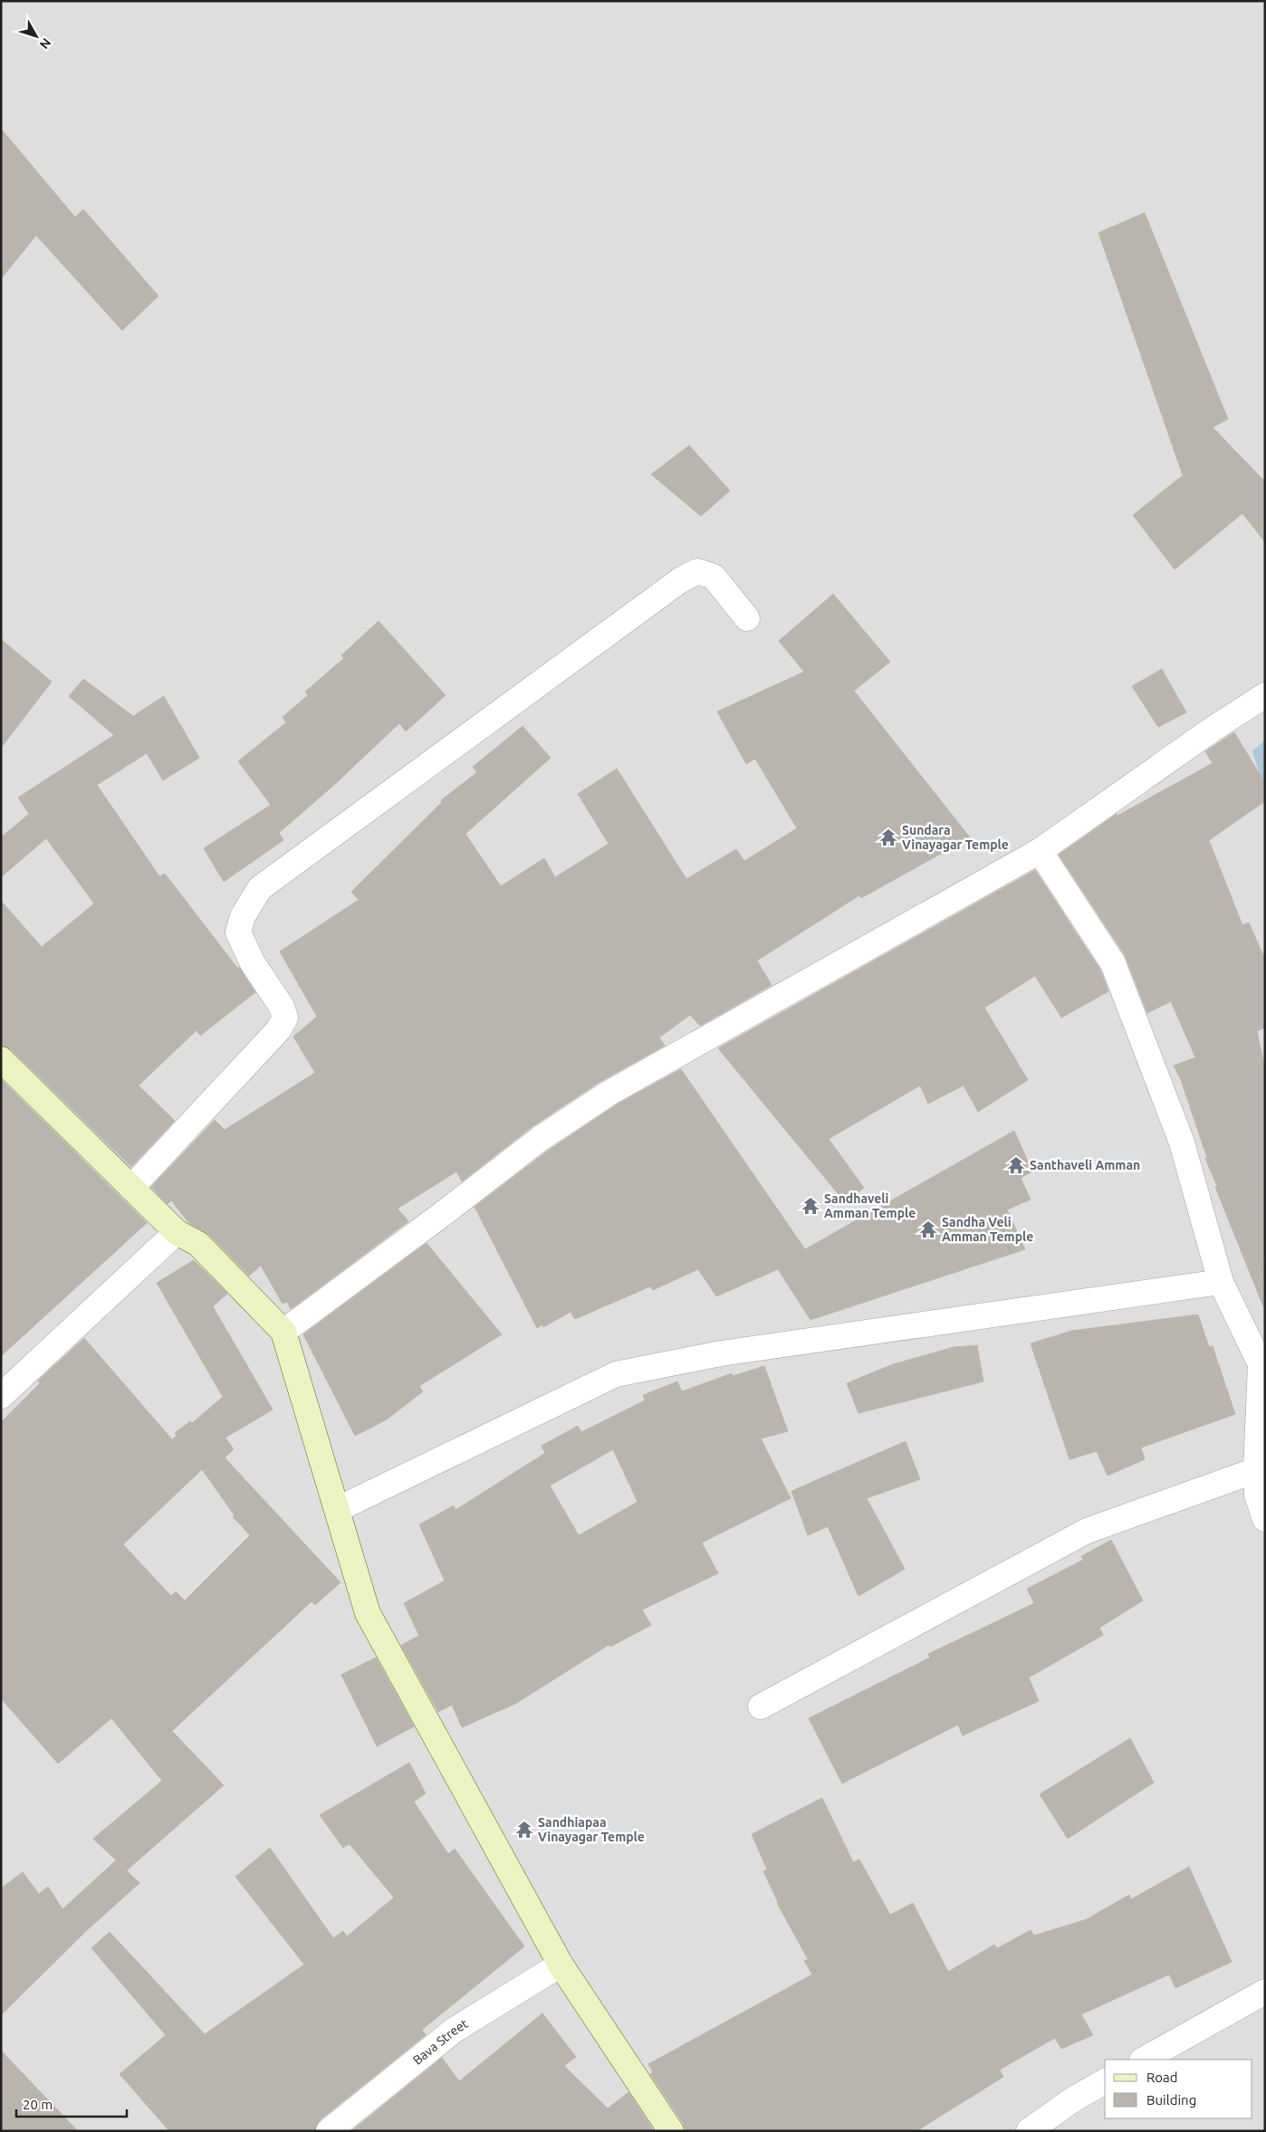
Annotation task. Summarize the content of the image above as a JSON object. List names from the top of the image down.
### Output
{
  "streets": {
    "street": ["Bava Street"]
  },
  "places": {
    "temple": [
      "Sundara Vinayagar Temple",
      "Santhaveli Amman",
      "Sandhaveli Amman Temple",
      "Sandha Veli Amman Temple",
      "Sandhiapaa Vinayagar Temple"
    ]
  },
  "legend": ["Road", "Building"],
  "scale_bar": "20 m",
  "north": "bottom right"
}
